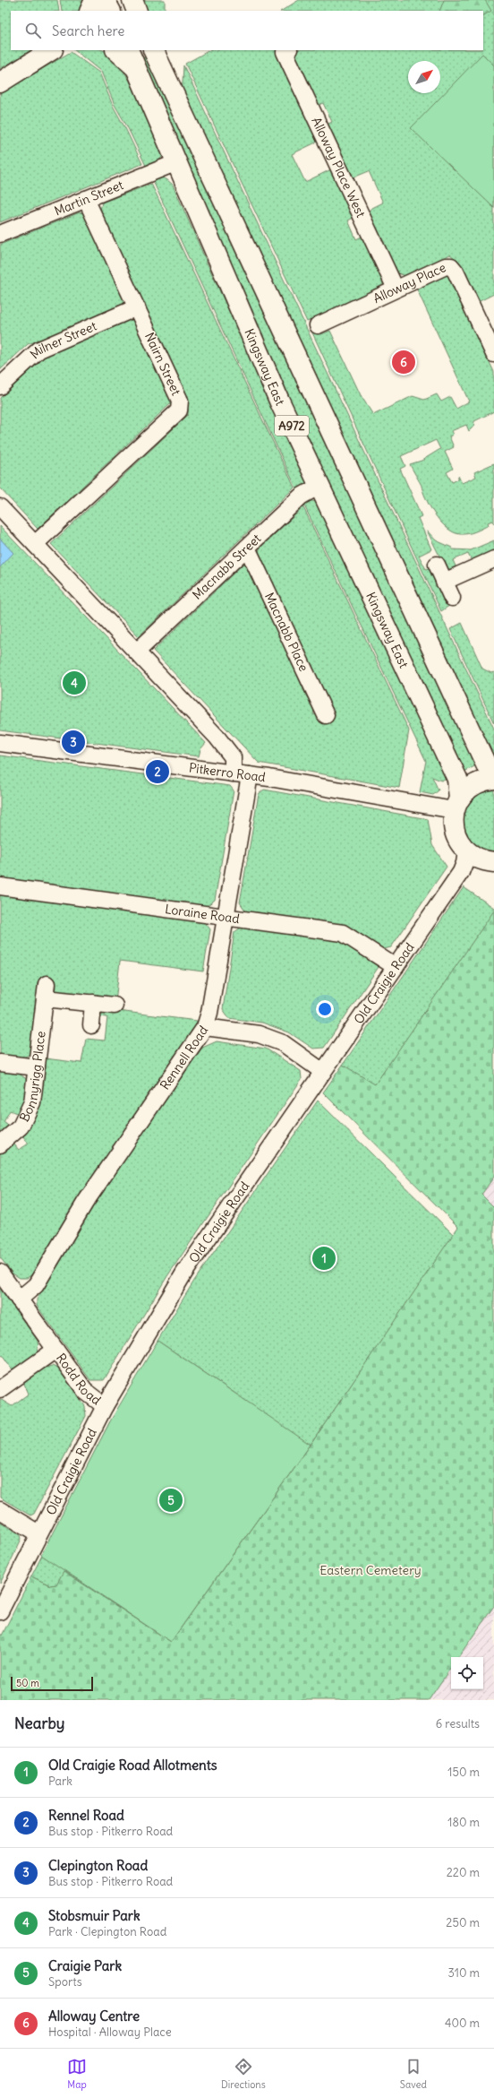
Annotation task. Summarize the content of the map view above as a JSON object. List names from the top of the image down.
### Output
{
  "streets": {
    "main road": ["Kingsway East", "A972"],
    "street": [
      "Alloway Place West",
      "Martin Street",
      "Alloway Place",
      "Milner Street",
      "Nairn Street",
      "Macnabb Street",
      "Macnabb Place",
      "Pitkerro Road",
      "Loraine Road",
      "Old Craigie Road",
      "Rennell Road",
      "Bonnyrigg Place",
      "Rodd Road"
    ]
  },
  "crossings": [
    ["Alloway Place West", "Alloway Place"],
    ["Martin Street", "Nairn Street"],
    ["Martin Street", "Kingsway East"],
    ["Milner Street", "Nairn Street"],
    ["Kingsway East", "Macnabb Street"],
    ["Kingsway East", "Pitkerro Road"],
    ["Kingsway East", "Old Craigie Road"],
    ["Macnabb Street", "Macnabb Place"],
    ["Pitkerro Road", "Rennell Road"],
    ["Loraine Road", "Old Craigie Road"],
    ["Loraine Road", "Rennell Road"],
    ["Old Craigie Road", "Rodd Road"],
    ["Rennell Road", "Rodd Road"]
  ],
  "parks": ["Eastern Cemetery"],
  "scale_bar": "50 m",
  "north": "top right",
  "page": {
    "search": "Search here",
    "pins": [
      "6",
      "4",
      "3",
      "2",
      "1",
      "5"
    ],
    "scale": "50 m",
    "heading": ["Nearby", "6 results"],
    "list": [
      {
        "mark": "1",
        "name": "Old Craigie Road Allotments",
        "note": "Park",
        "value": "150 m"
      },
      {
        "mark": "2",
        "name": "Rennel Road",
        "note": "Bus stop · Pitkerro Road",
        "value": "180 m"
      },
      {
        "mark": "3",
        "name": "Clepington Road",
        "note": "Bus stop · Pitkerro Road",
        "value": "220 m"
      },
      {
        "mark": "4",
        "name": "Stobsmuir Park",
        "note": "Park · Clepington Road",
        "value": "250 m"
      },
      {
        "mark": "5",
        "name": "Craigie Park",
        "note": "Sports",
        "value": "310 m"
      },
      {
        "mark": "6",
        "name": "Alloway Centre",
        "note": "Hospital · Alloway Place",
        "value": "400 m"
      }
    ],
    "nav": ["Map", "Directions", "Saved"]
  }
}
